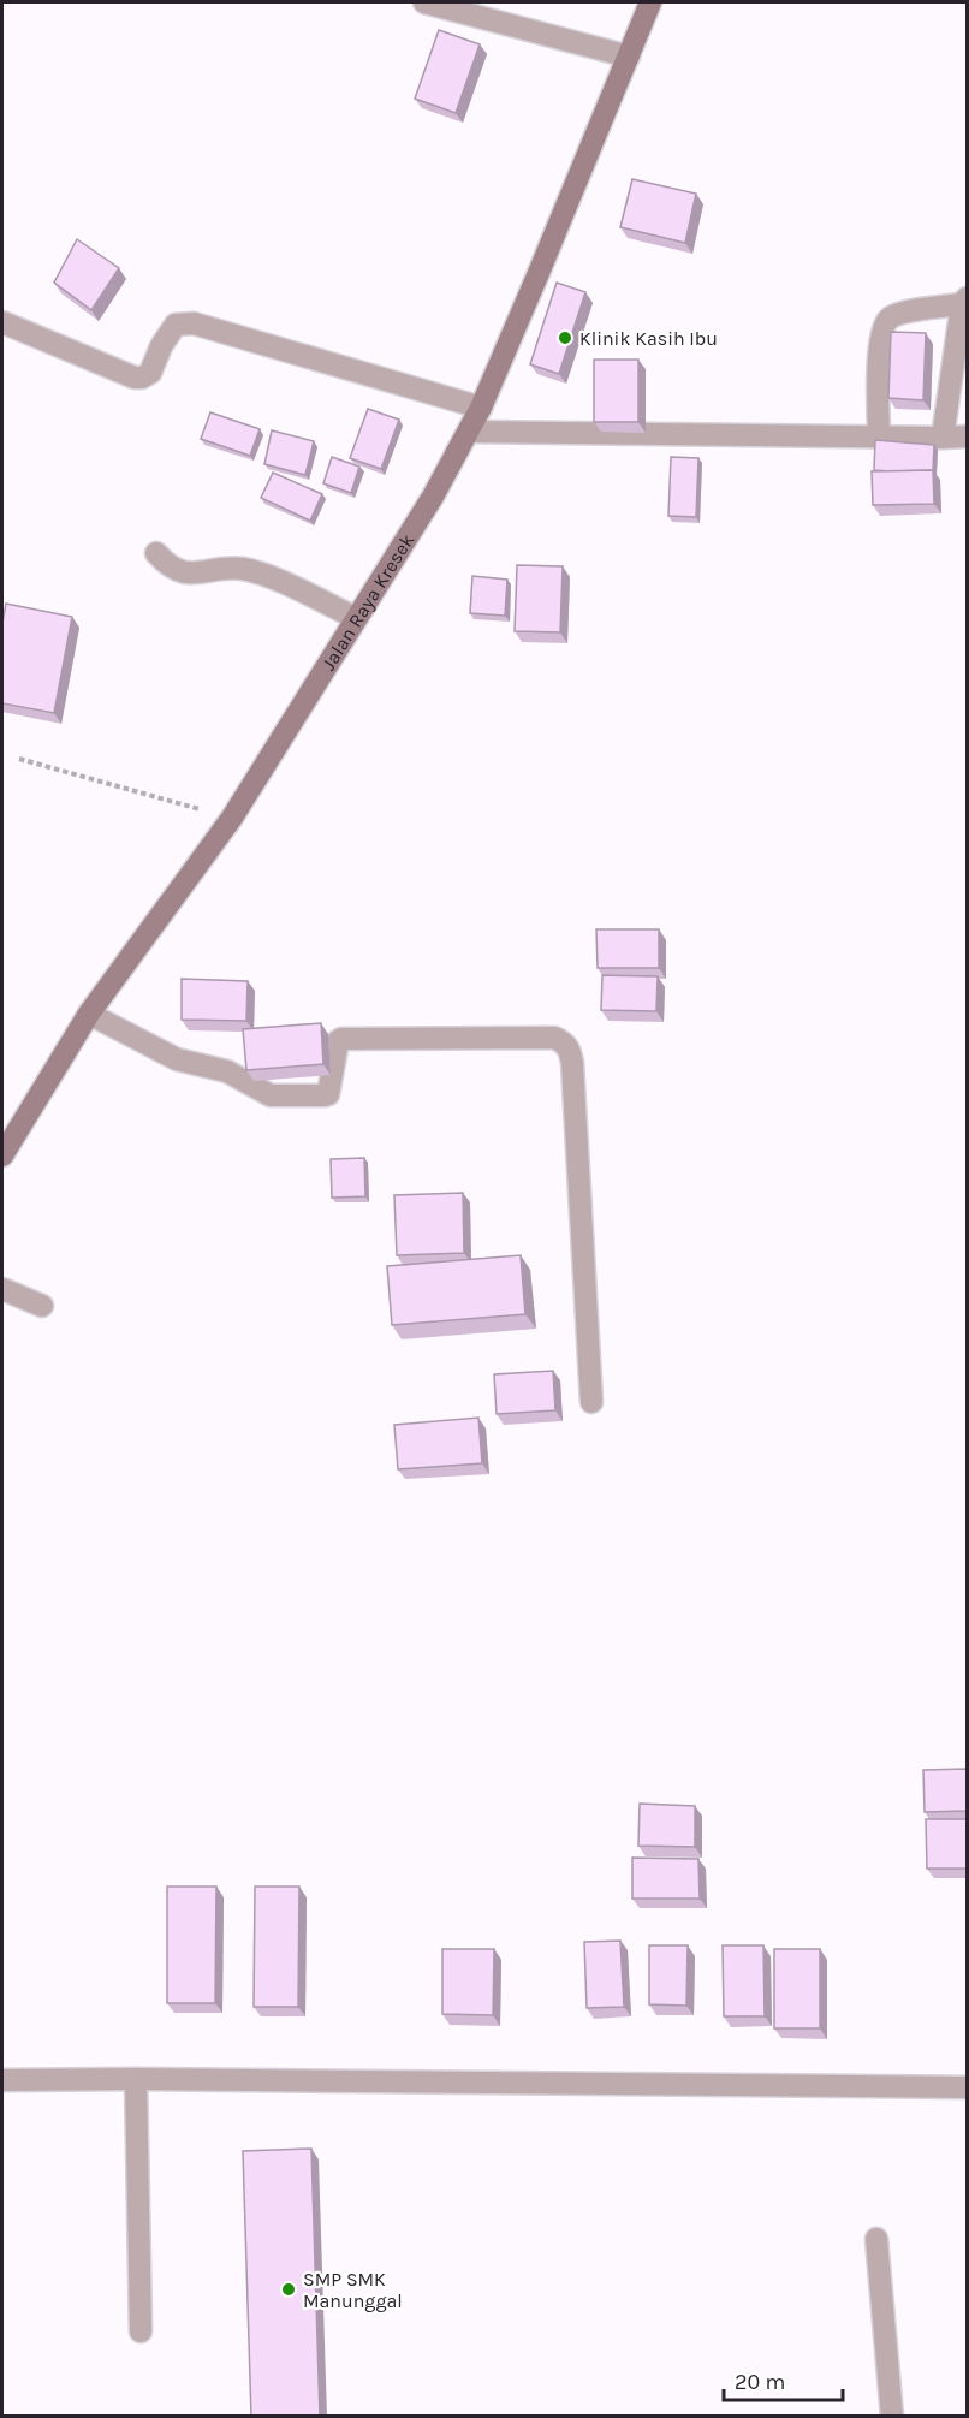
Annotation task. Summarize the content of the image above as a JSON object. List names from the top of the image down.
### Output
{
  "streets": {
    "main road": ["Jalan Raya Kresek"]
  },
  "places": ["Klinik Kasih Ibu", "SMP SMK Manunggal"],
  "scale_bar": "20 m"
}
